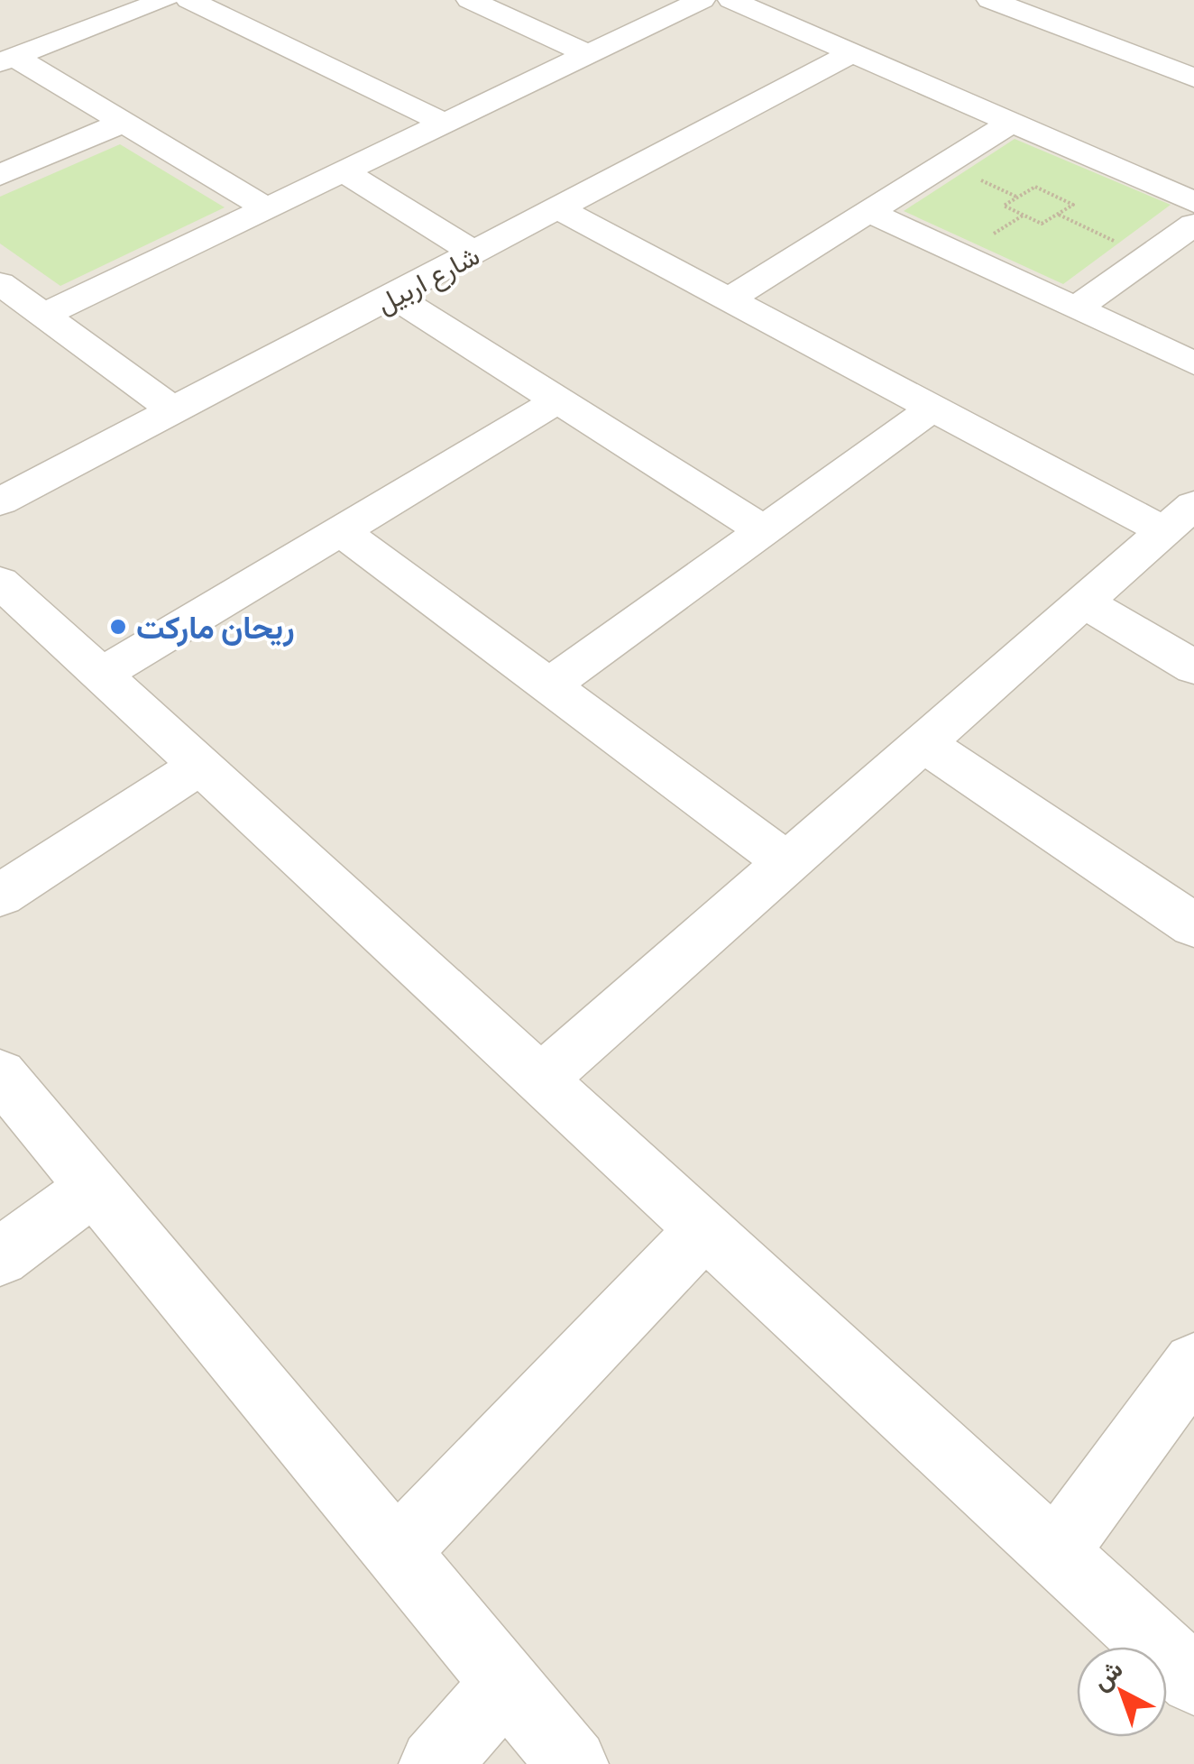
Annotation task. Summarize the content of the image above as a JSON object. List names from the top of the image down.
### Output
{
  "streets": {
    "street": ["شارع اربيل"]
  },
  "places": ["ريحان ماركت"],
  "north": "top left"
}
